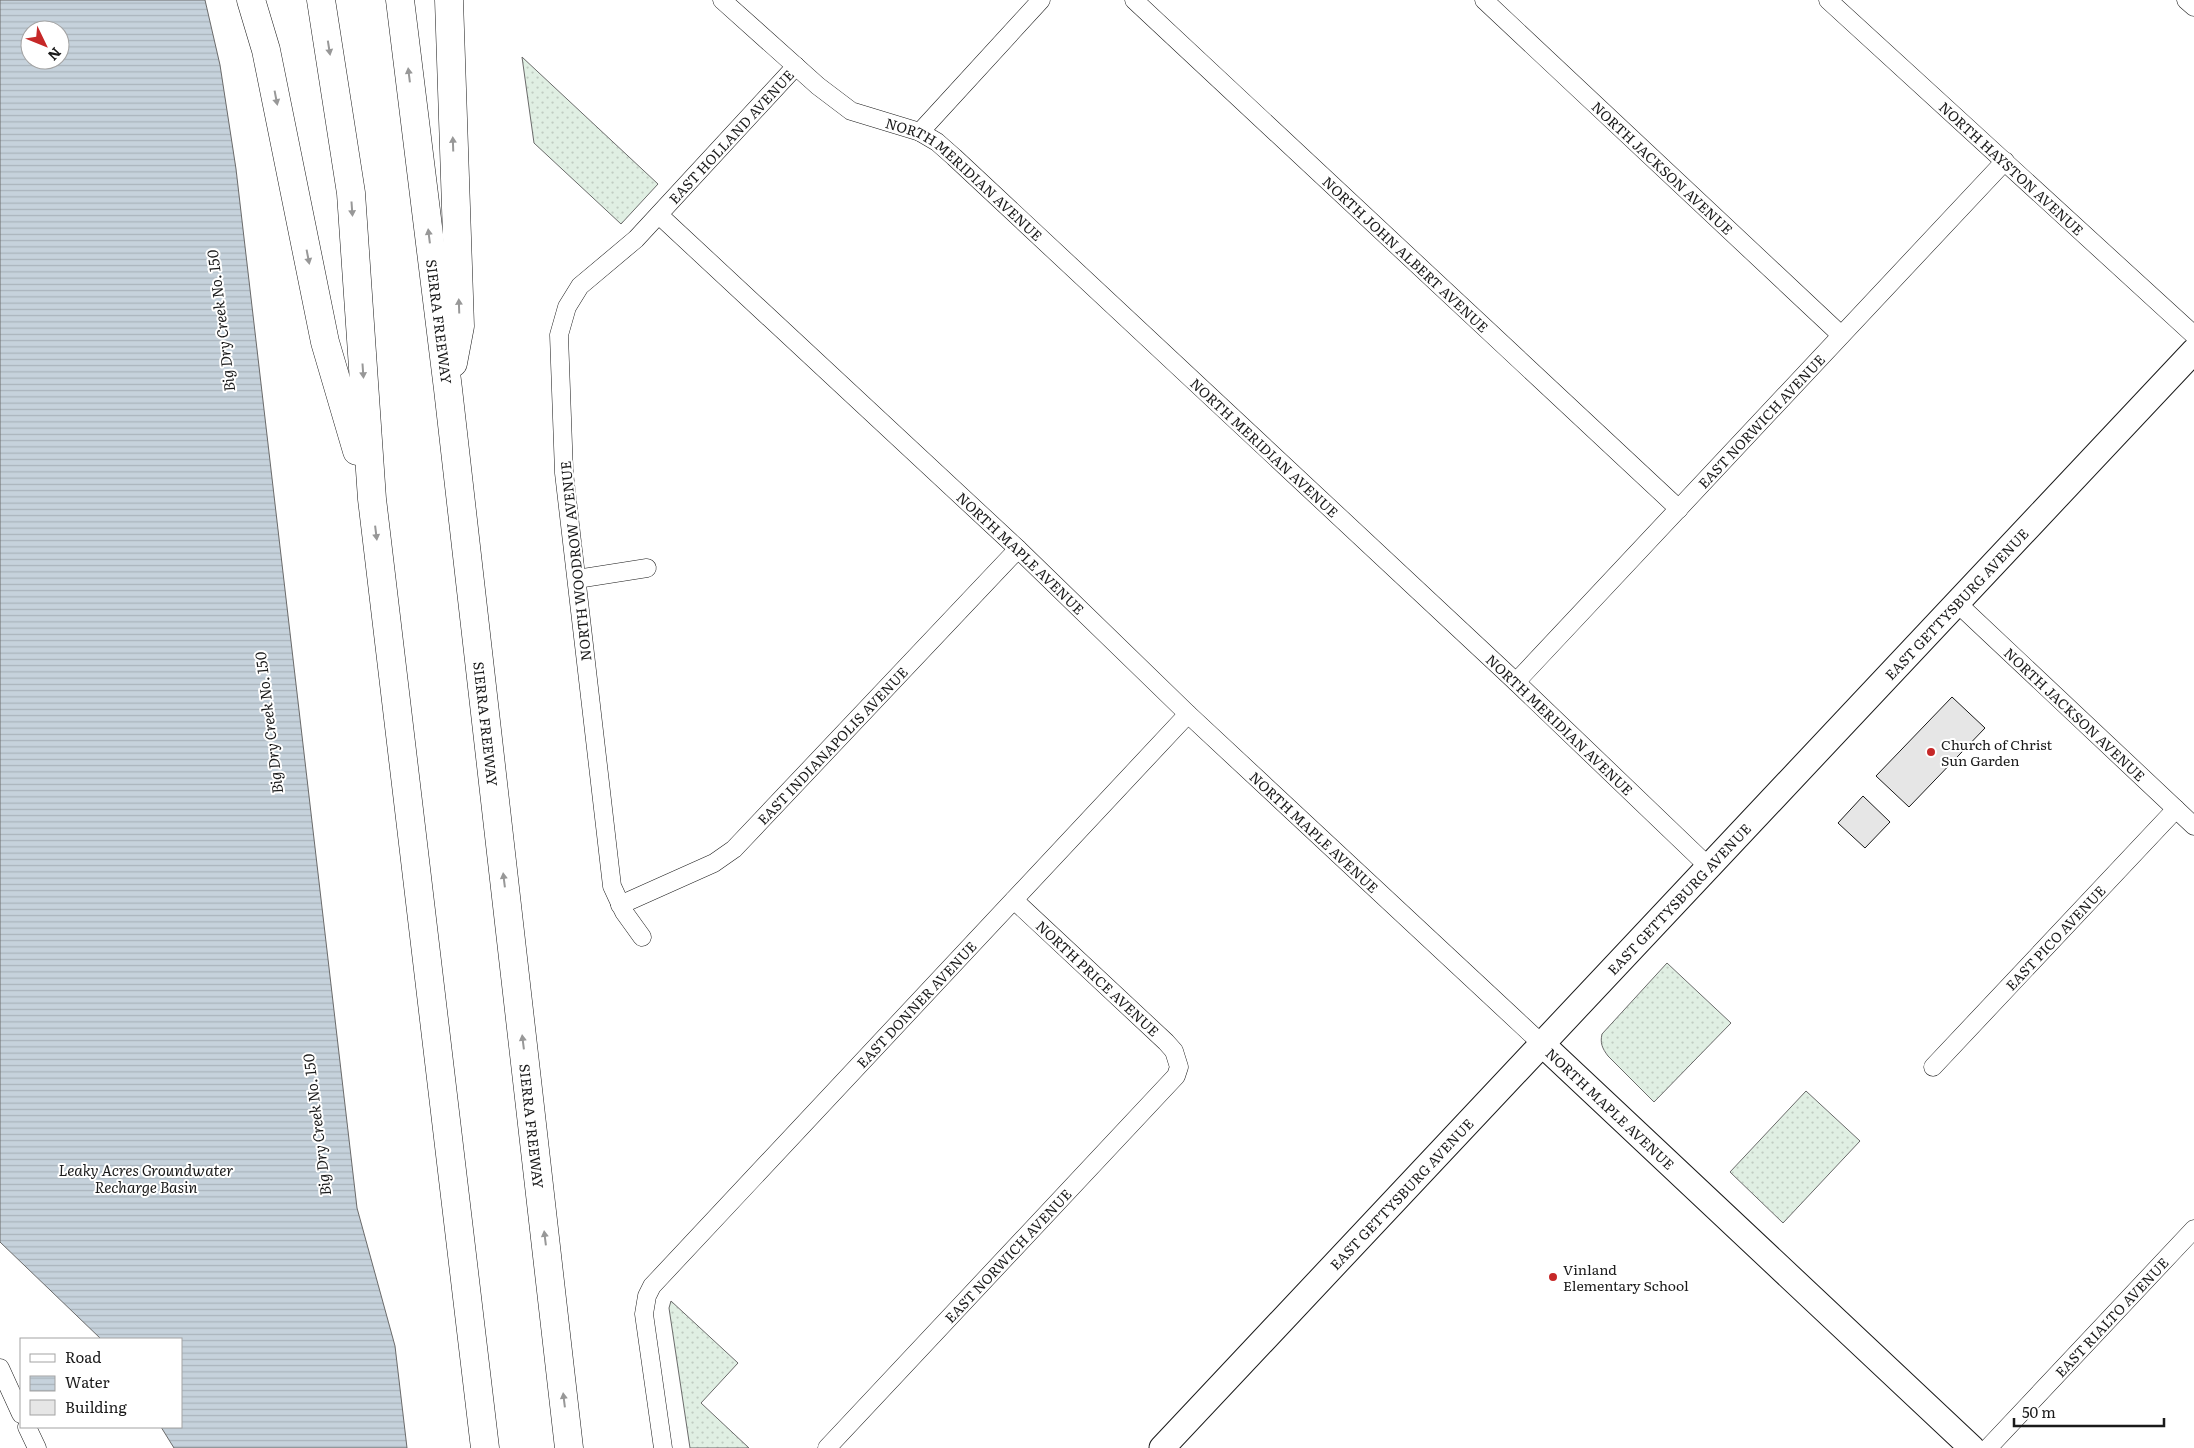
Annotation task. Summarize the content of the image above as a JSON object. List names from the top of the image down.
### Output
{
  "streets": {
    "highway": ["SIERRA FREEWAY"],
    "street": [
      "EAST HOLLAND AVENUE",
      "NORTH JACKSON AVENUE",
      "NORTH HAYSTON AVENUE",
      "NORTH MERIDIAN AVENUE",
      "NORTH JOHN ALBERT AVENUE",
      "EAST NORWICH AVENUE",
      "NORTH MAPLE AVENUE",
      "NORTH WOODROW AVENUE",
      "EAST GETTYSBURG AVENUE",
      "EAST INDIANAPOLIS AVENUE",
      "EAST PICO AVENUE",
      "NORTH PRICE AVENUE",
      "EAST DONNER AVENUE",
      "EAST RIALTO AVENUE"
    ]
  },
  "crossings": [
    ["EAST HOLLAND AVENUE", "NORTH MERIDIAN AVENUE"],
    ["EAST HOLLAND AVENUE", "NORTH MAPLE AVENUE"],
    ["EAST HOLLAND AVENUE", "NORTH WOODROW AVENUE"],
    ["NORTH JACKSON AVENUE", "EAST NORWICH AVENUE"],
    ["NORTH JACKSON AVENUE", "EAST GETTYSBURG AVENUE"],
    ["NORTH JACKSON AVENUE", "EAST PICO AVENUE"],
    ["NORTH HAYSTON AVENUE", "EAST NORWICH AVENUE"],
    ["NORTH MERIDIAN AVENUE", "EAST NORWICH AVENUE"],
    ["NORTH MERIDIAN AVENUE", "EAST GETTYSBURG AVENUE"],
    ["NORTH JOHN ALBERT AVENUE", "EAST NORWICH AVENUE"],
    ["EAST NORWICH AVENUE", "NORTH PRICE AVENUE"],
    ["NORTH MAPLE AVENUE", "NORTH WOODROW AVENUE"],
    ["NORTH MAPLE AVENUE", "EAST GETTYSBURG AVENUE"],
    ["NORTH MAPLE AVENUE", "EAST INDIANAPOLIS AVENUE"],
    ["NORTH MAPLE AVENUE", "EAST DONNER AVENUE"],
    ["NORTH WOODROW AVENUE", "EAST INDIANAPOLIS AVENUE"],
    ["NORTH PRICE AVENUE", "EAST DONNER AVENUE"]
  ],
  "water": ["Big Dry Creek No. 150", "Leaky Acres Groundwater Recharge Basin"],
  "places": ["Church of Christ Sun Garden", "Vinland Elementary School"],
  "legend": ["Road", "Water", "Building"],
  "scale_bar": "50 m",
  "north": "bottom right"
}
